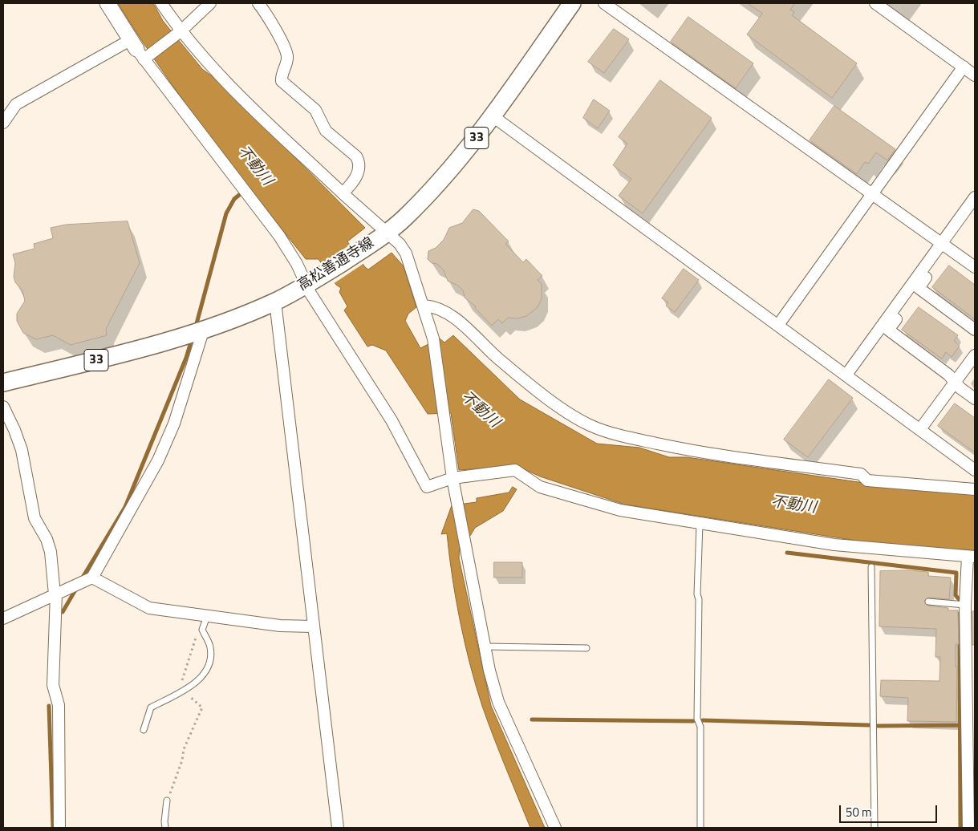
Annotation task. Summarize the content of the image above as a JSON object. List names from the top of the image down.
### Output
{
  "streets": {
    "main road": ["33", "高松善通寺線"]
  },
  "water": ["不動川"],
  "scale_bar": "50 m"
}
